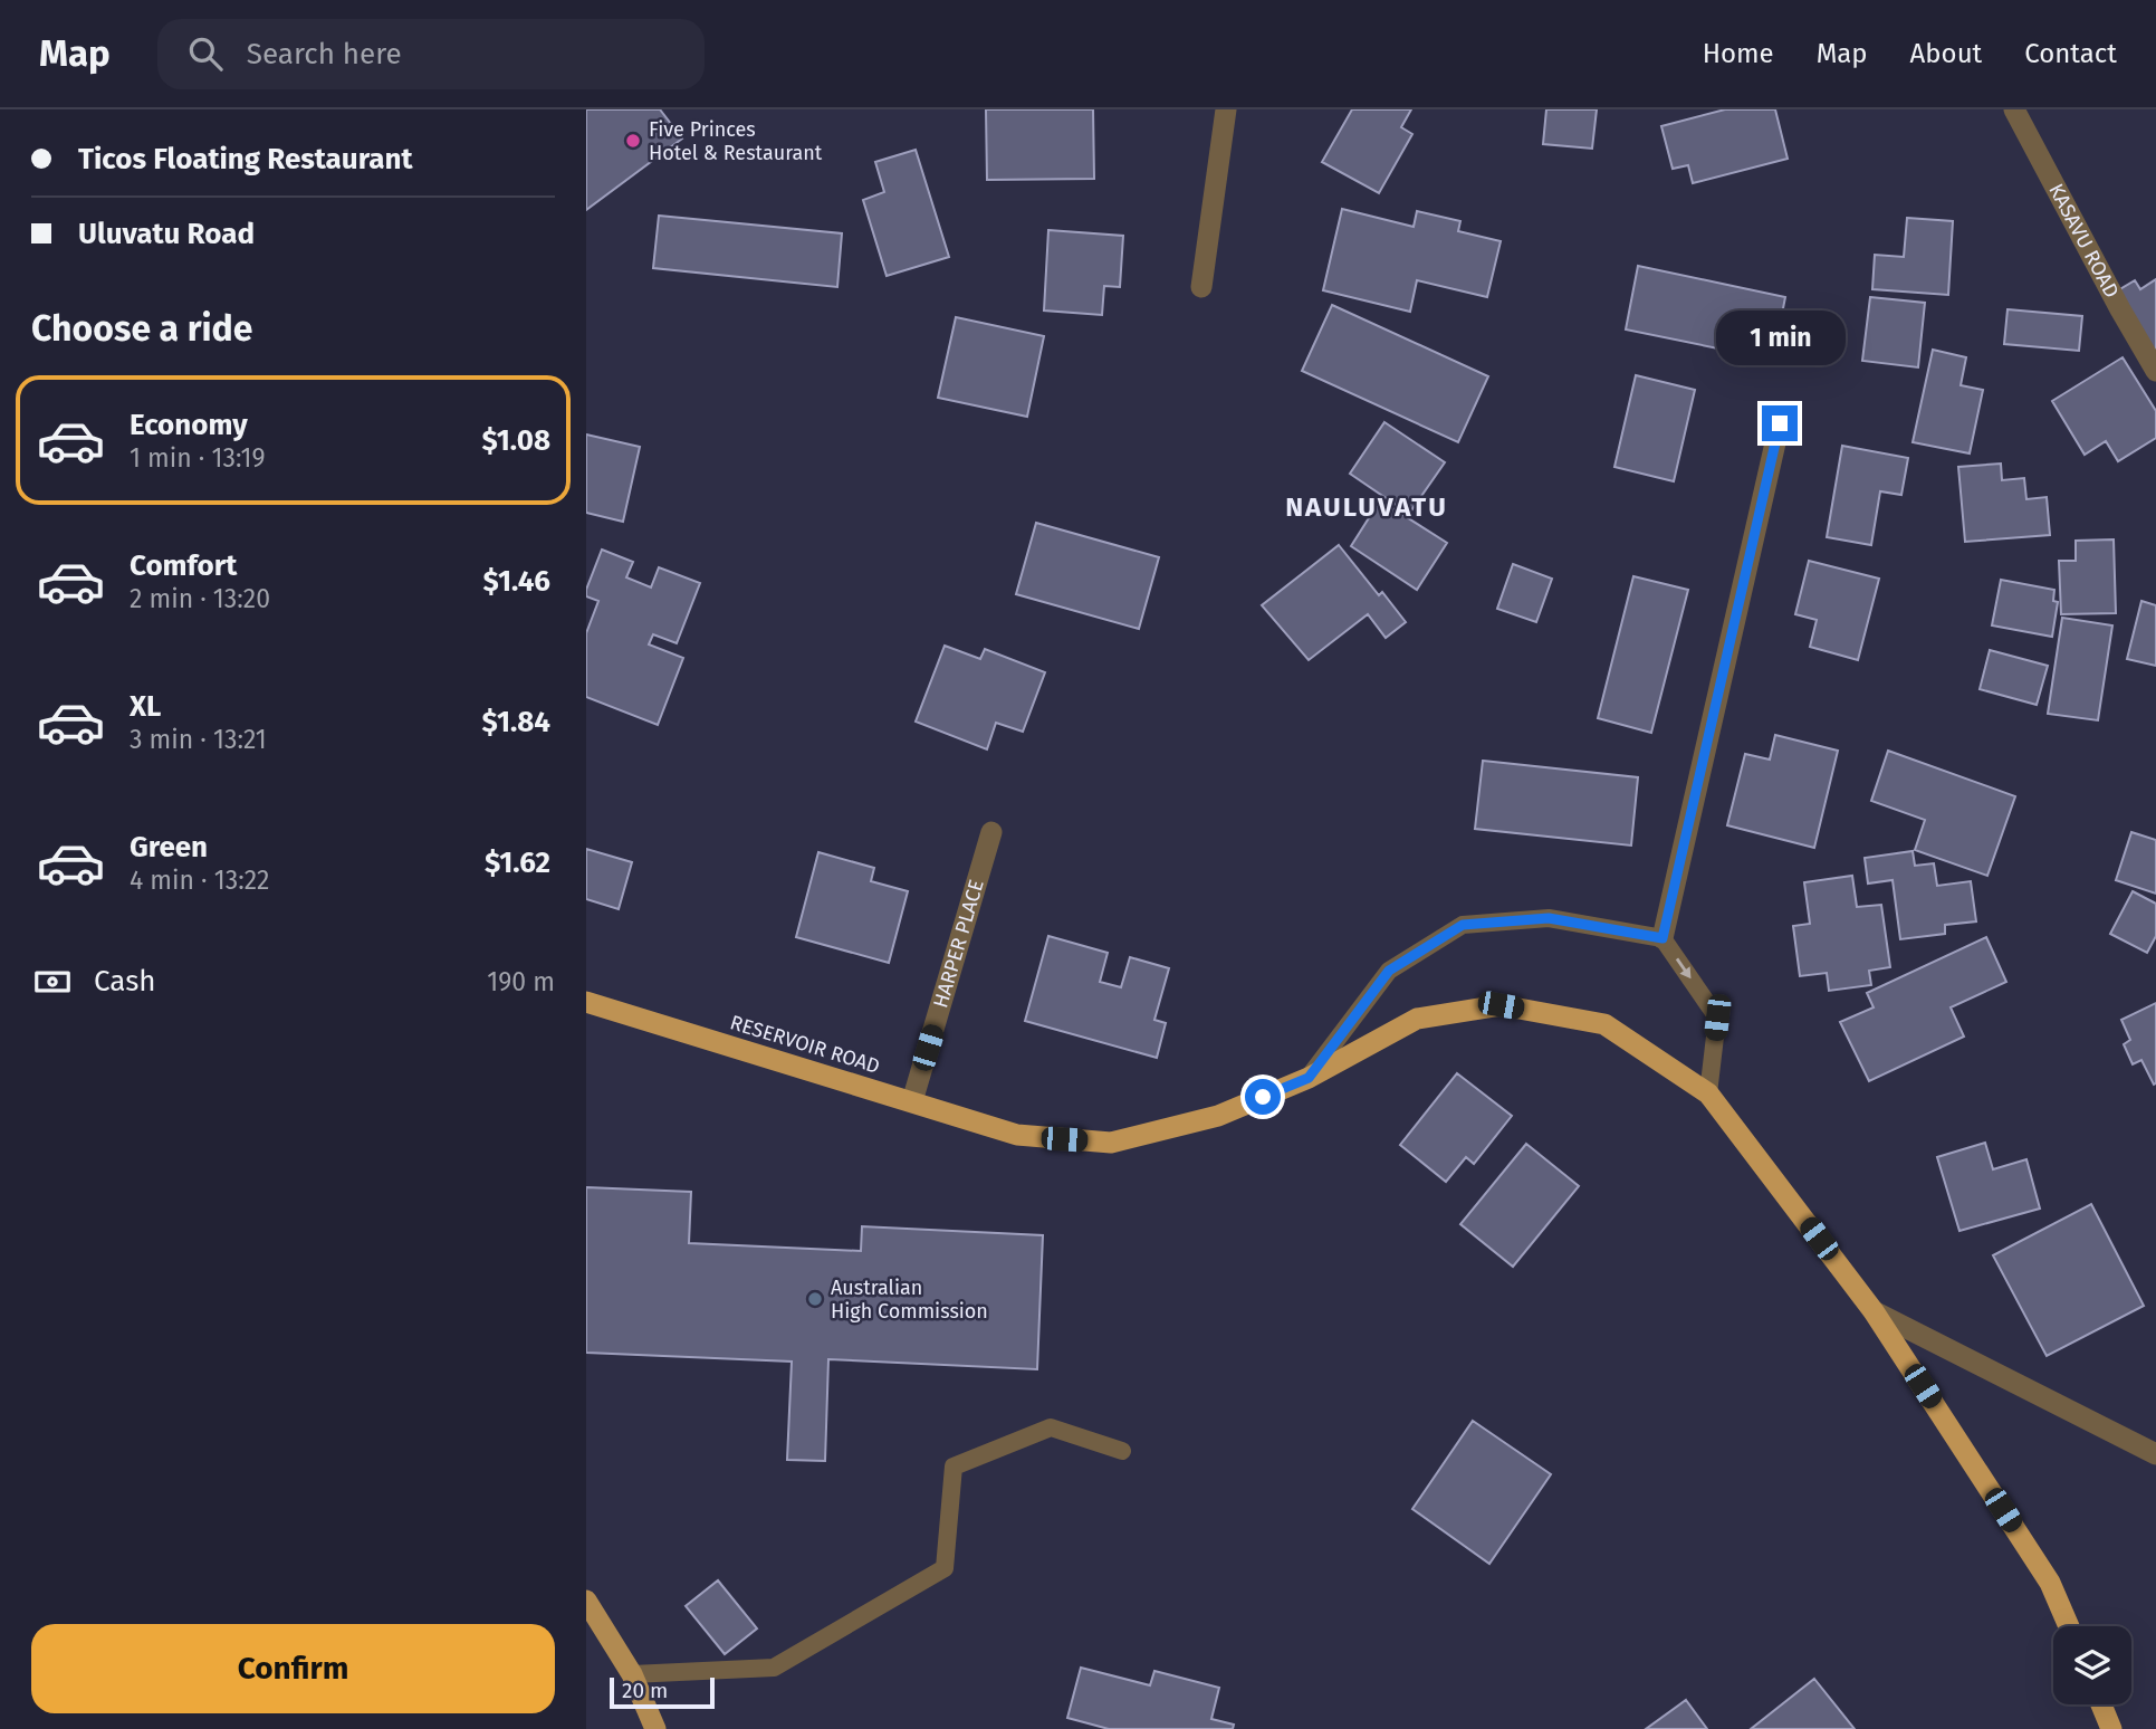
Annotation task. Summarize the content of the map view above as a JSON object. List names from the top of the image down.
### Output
{
  "streets": {
    "highway": ["RESERVOIR ROAD"],
    "street": ["KASAVU ROAD", "HARPER PLACE"]
  },
  "crossings": [
    ["HARPER PLACE", "RESERVOIR ROAD"]
  ],
  "districts": ["NAULUVATU"],
  "places": ["Five Princes Hotel & Restaurant", "Australian High Commission"],
  "scale_bar": "20 m",
  "page": {
    "header": "Map",
    "search": "Search here",
    "nav": [
      "Home",
      "Map",
      "About",
      "Contact"
    ],
    "banner": ["Ticos Floating Restaurant", "Uluvatu Road"],
    "heading": "Choose a ride",
    "bubble": "1 min",
    "list": [
      {
        "name": "Economy",
        "note": "1 min · 13:19",
        "value": "$1.08"
      },
      {
        "name": "Comfort",
        "note": "2 min · 13:20",
        "value": "$1.46"
      },
      {
        "name": "XL",
        "note": "3 min · 13:21",
        "value": "$1.84"
      },
      {
        "name": "Green",
        "note": "4 min · 13:22",
        "value": "$1.62"
      }
    ],
    "pay": ["Cash", "190 m"],
    "buttons": "Confirm",
    "scale": "20 m"
  }
}
